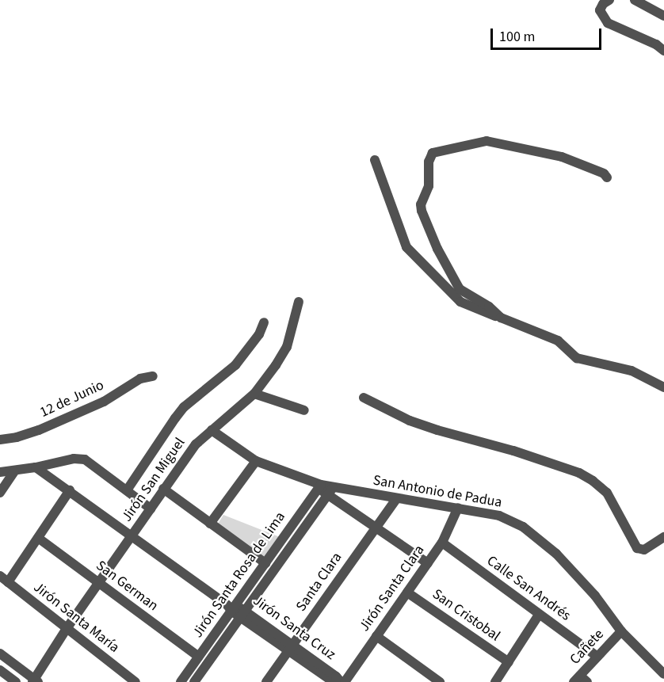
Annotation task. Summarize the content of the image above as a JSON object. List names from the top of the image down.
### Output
{
  "streets": {
    "street": [
      "12 de Junio",
      "Jirón San Miguel",
      "San Antonio de Padua",
      "Jirón Santa Rosa de Lima",
      "Santa Clara",
      "San German",
      "Jirón Santa Clara",
      "Calle San Andrés",
      "San Cristobal",
      "Jirón Santa María",
      "Jirón Santa Cruz",
      "Cañete"
    ]
  },
  "crossings": [
    ["Jirón San Miguel", "San Antonio de Padua"],
    ["Jirón San Miguel", "San German"],
    ["Jirón San Miguel", "Jirón Santa María"],
    ["Jirón San Miguel", "Jirón Santa Cruz"],
    ["San Antonio de Padua", "Jirón Santa Rosa de Lima"],
    ["San Antonio de Padua", "Santa Clara"],
    ["San Antonio de Padua", "Jirón Santa Clara"],
    ["San Antonio de Padua", "Cañete"],
    ["Jirón Santa Rosa de Lima", "San German"],
    ["Jirón Santa Rosa de Lima", "Jirón Santa Cruz"],
    ["Santa Clara", "Jirón Santa Cruz"],
    ["Jirón Santa Clara", "Calle San Andrés"],
    ["Jirón Santa Clara", "San Cristobal"],
    ["Calle San Andrés", "Cañete"]
  ],
  "scale_bar": "100 m"
}
